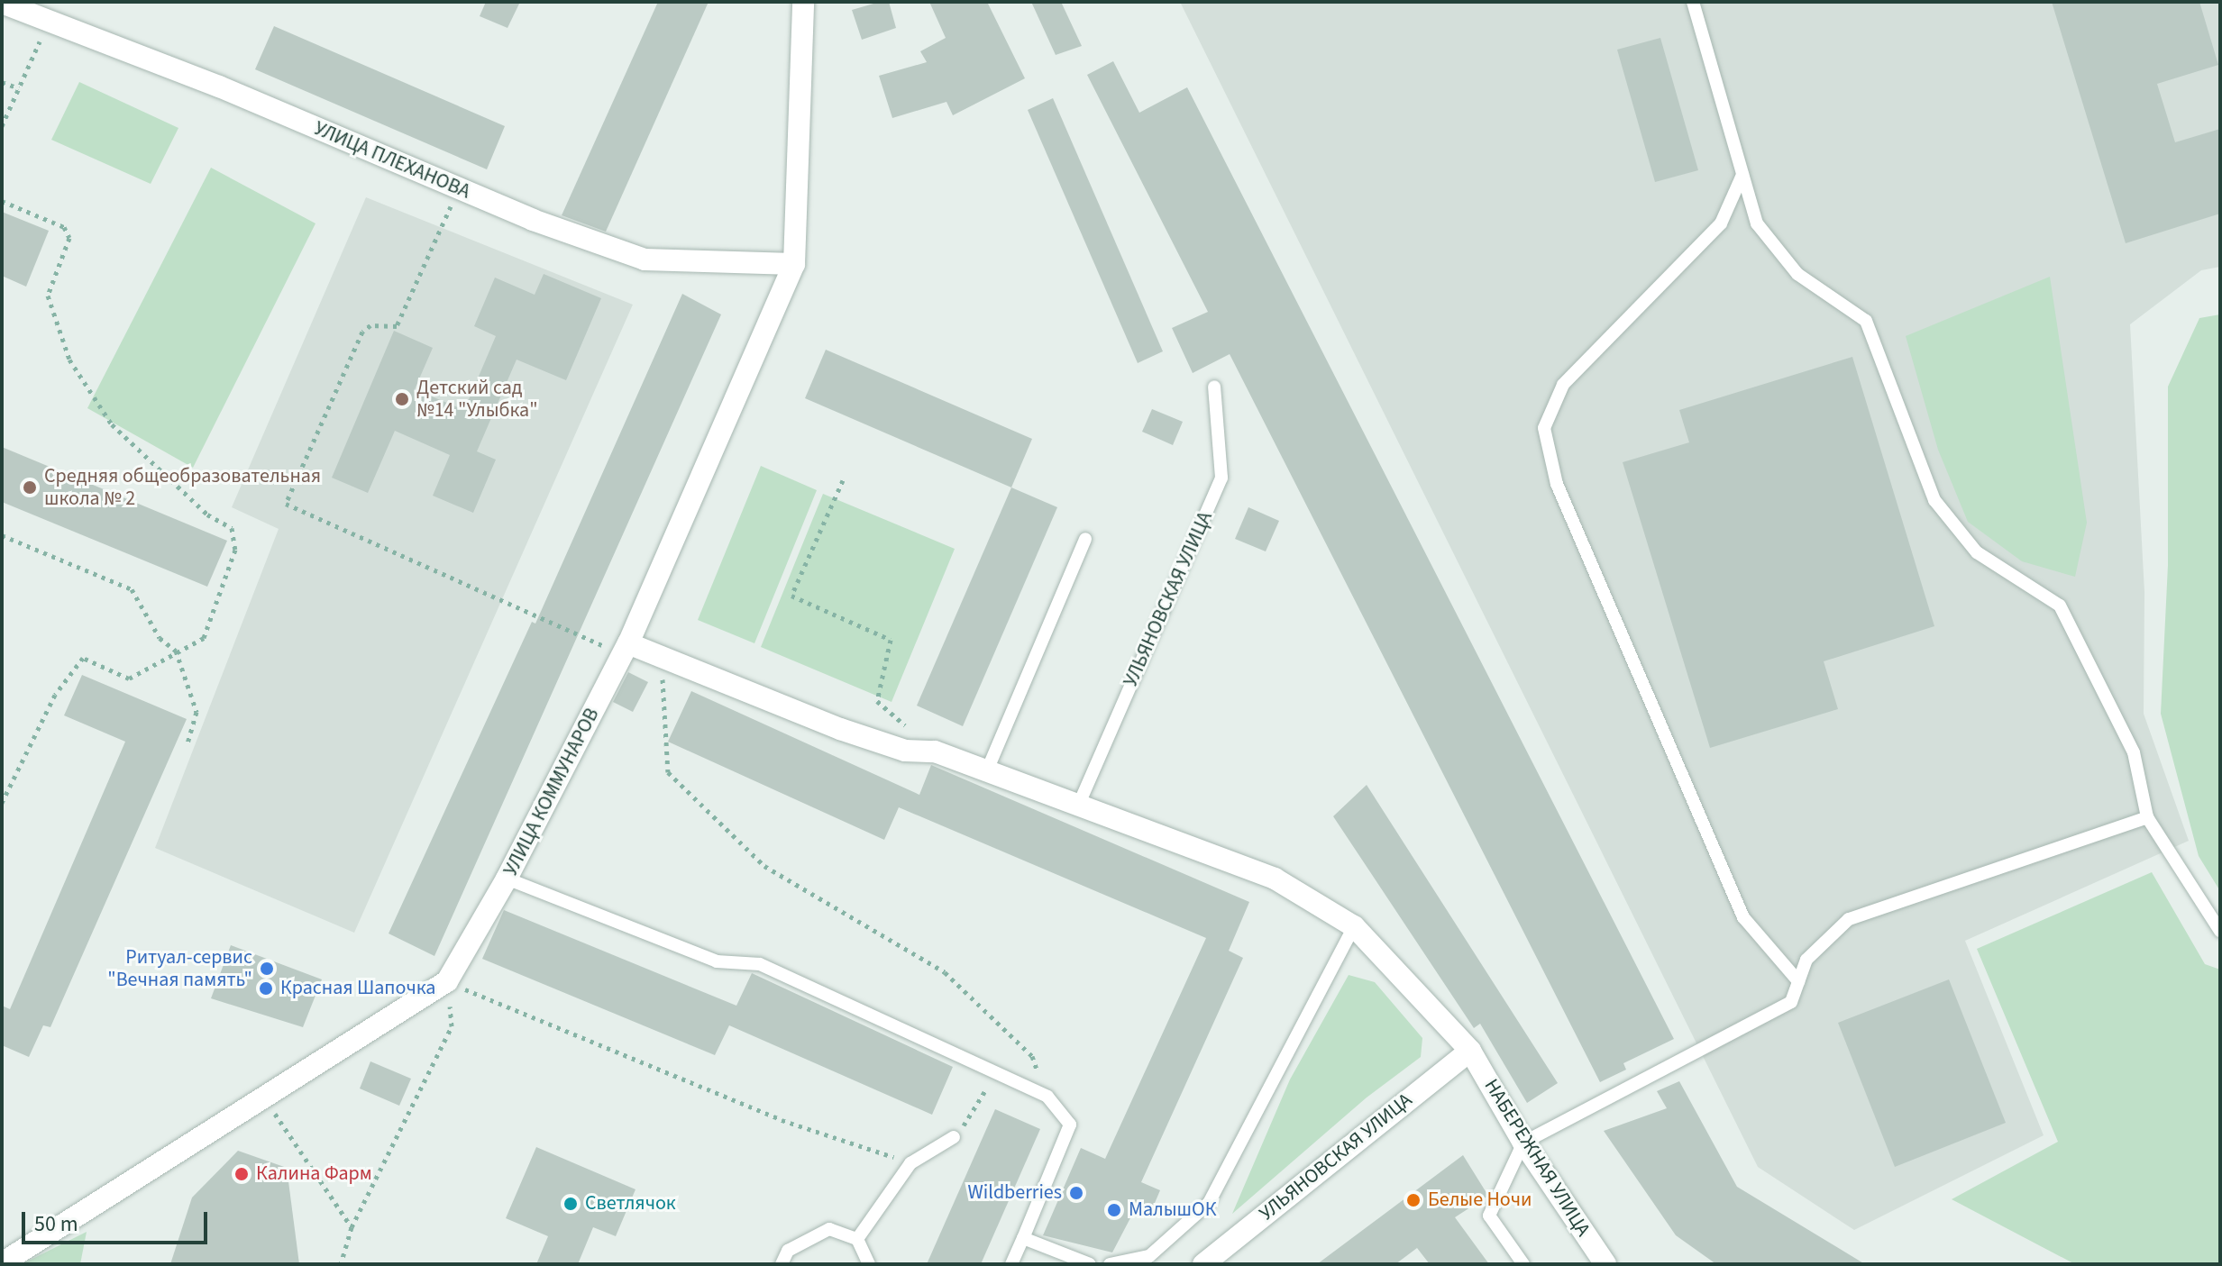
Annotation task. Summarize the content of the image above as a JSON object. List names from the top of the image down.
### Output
{
  "streets": {
    "street": [
      "УЛИЦА ПЛЕХАНОВА",
      "УЛЬЯНОВСКАЯ УЛИЦА",
      "УЛИЦА КОММУНАРОВ",
      "НАБЕРЕЖНАЯ УЛИЦА"
    ]
  },
  "crossings": [
    ["УЛИЦА ПЛЕХАНОВА", "УЛИЦА КОММУНАРОВ"],
    ["УЛЬЯНОВСКАЯ УЛИЦА", "НАБЕРЕЖНАЯ УЛИЦА"],
    ["УЛИЦА КОММУНАРОВ", "НАБЕРЕЖНАЯ УЛИЦА"]
  ],
  "places": [
    "Детский сад №14 \"Улыбка\"",
    "Средняя общеобразовательная школа № 2",
    "Ритуал-сервис \"Вечная память\"",
    "Красная Шапочка",
    "Калина Фарм",
    "Wildberries",
    "Белые Ночи",
    "Светлячок",
    "МалышОК"
  ],
  "scale_bar": "50 m"
}
